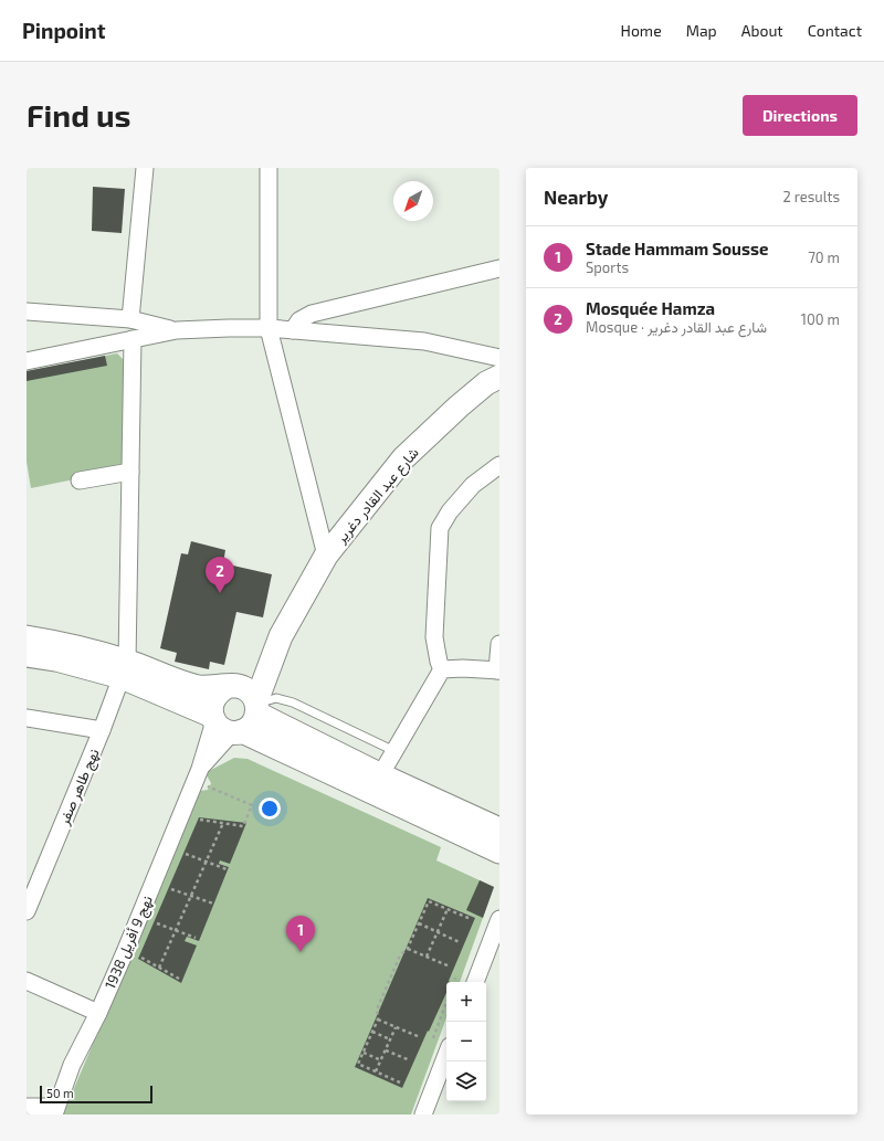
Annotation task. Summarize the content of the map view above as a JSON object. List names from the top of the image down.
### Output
{
  "streets": {
    "main road": ["شارع عبد القادر دغرير"],
    "street": ["نهج طاهر صفر", "نهج 9 أفريل 1938"]
  },
  "crossings": [
    ["شارع عبد القادر دغرير", "نهج 9 أفريل 1938"]
  ],
  "scale_bar": "50 m",
  "north": "bottom left",
  "page": {
    "header": "Pinpoint",
    "nav": [
      "Home",
      "Map",
      "About",
      "Contact"
    ],
    "buttons": "Directions",
    "title": "Find us",
    "heading": ["Nearby", "2 results"],
    "list": [
      {
        "mark": "1",
        "name": "Stade Hammam Sousse",
        "note": "Sports",
        "value": "70 m"
      },
      {
        "mark": "2",
        "name": "Mosquée Hamza",
        "note": "Mosque · شارع عبد القادر دغرير",
        "value": "100 m"
      }
    ],
    "pins": ["2", "1"],
    "map_buttons": ["+", "−"],
    "scale": "50 m"
  }
}
